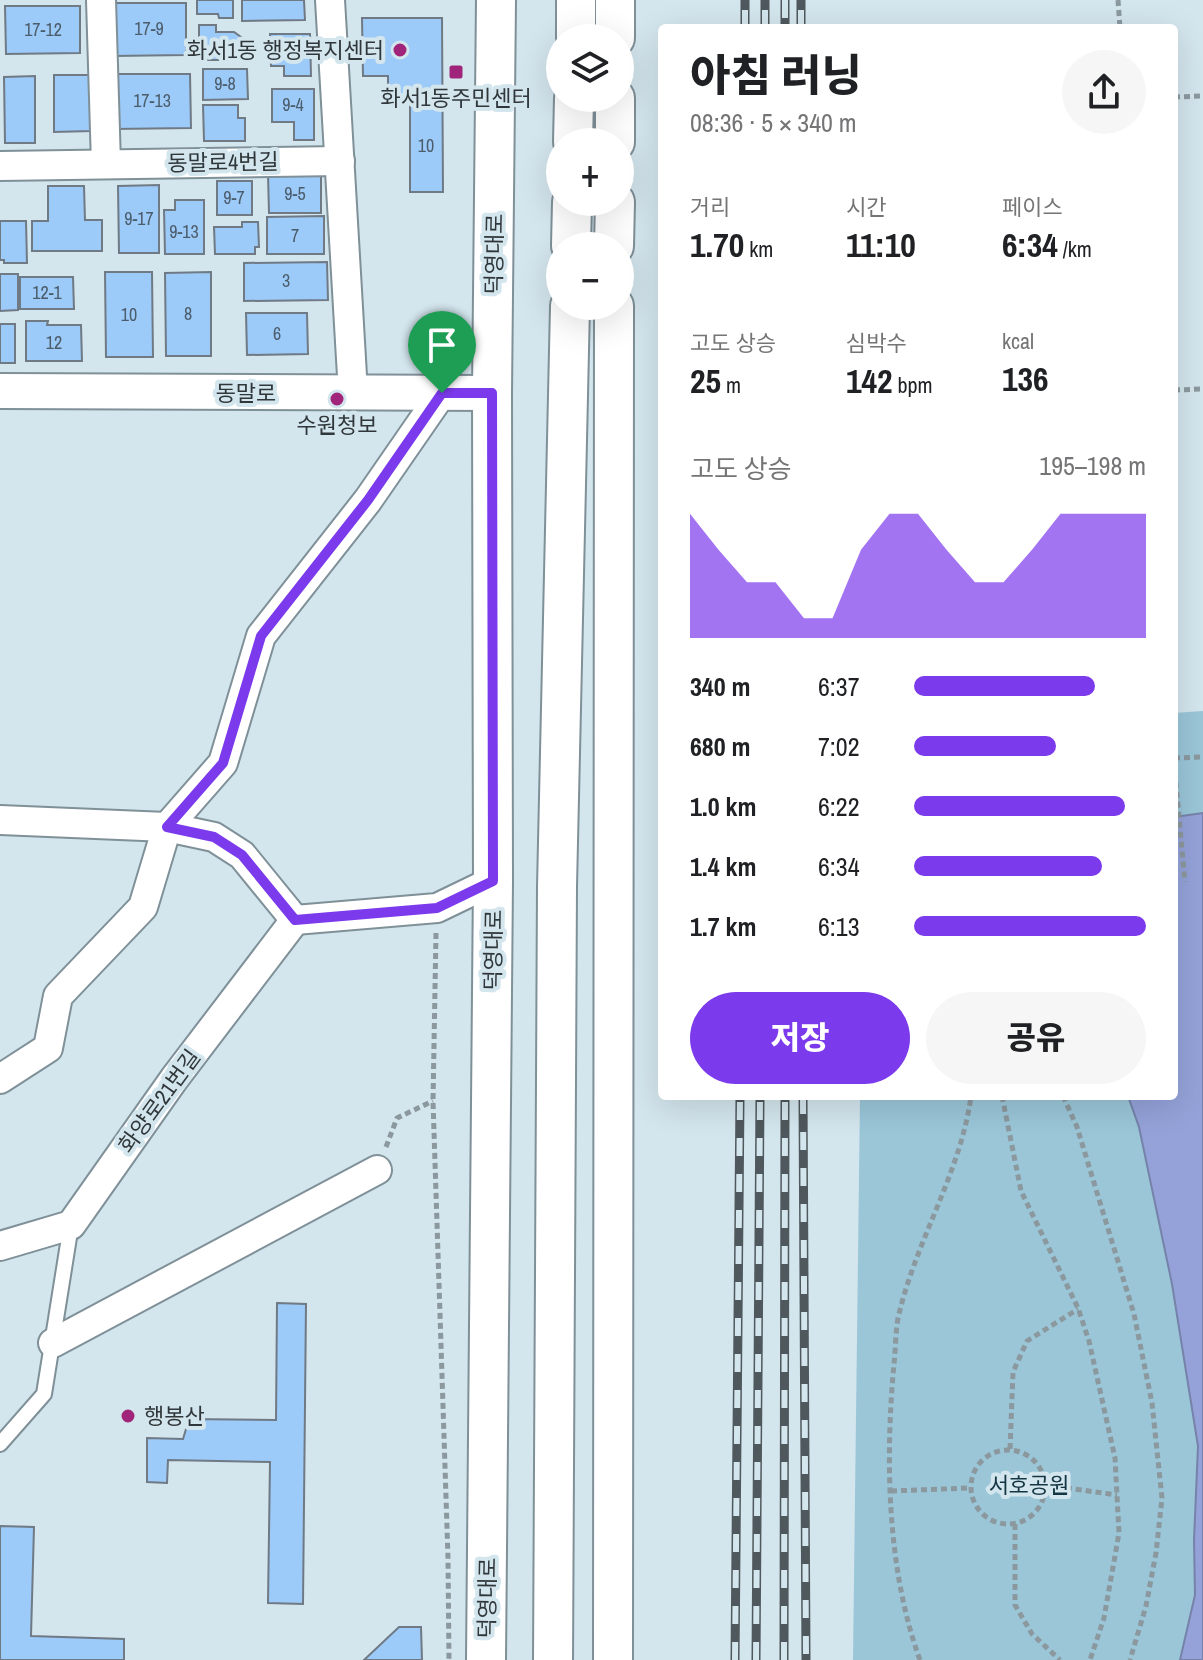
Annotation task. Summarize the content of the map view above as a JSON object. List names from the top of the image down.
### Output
{
  "streets": {
    "main road": ["덕영대로"],
    "street": ["동말로4번길", "동말로", "화양로21번길"]
  },
  "crossings": [
    ["덕영대로", "동말로"]
  ],
  "parks": ["서호공원"],
  "places": {
    "other": ["화서1동 행정복지센터", "수원청보", "행봉산"],
    "transit": ["화서1동주민센터"]
  },
  "house_numbers": [
    "17-9",
    "17-12",
    "9-8",
    "17-13",
    "9-4",
    "10",
    "9-5",
    "9-7",
    "9-17",
    "9-13",
    "7",
    "3",
    "12-1",
    "8",
    "10",
    "6",
    "12"
  ],
  "page": {
    "map_buttons": ["+", "−"],
    "heading": ["아침 러닝", "08:36 · 5 × 340 m"],
    "stats": [
      ["거리", "1.70 km"],
      ["시간", "11:10"],
      ["페이스", "6:34 /km"],
      ["고도 상승", "25 m"],
      ["심박수", "142 bpm"],
      ["kcal", "136"]
    ],
    "chart": ["고도 상승", "195–198 m"],
    "list": [
      {
        "name": "340 m",
        "note": "6:37"
      },
      {
        "name": "680 m",
        "note": "7:02"
      },
      {
        "name": "1.0 km",
        "note": "6:22"
      },
      {
        "name": "1.4 km",
        "note": "6:34"
      },
      {
        "name": "1.7 km",
        "note": "6:13"
      }
    ],
    "buttons": ["저장", "공유"]
  }
}
